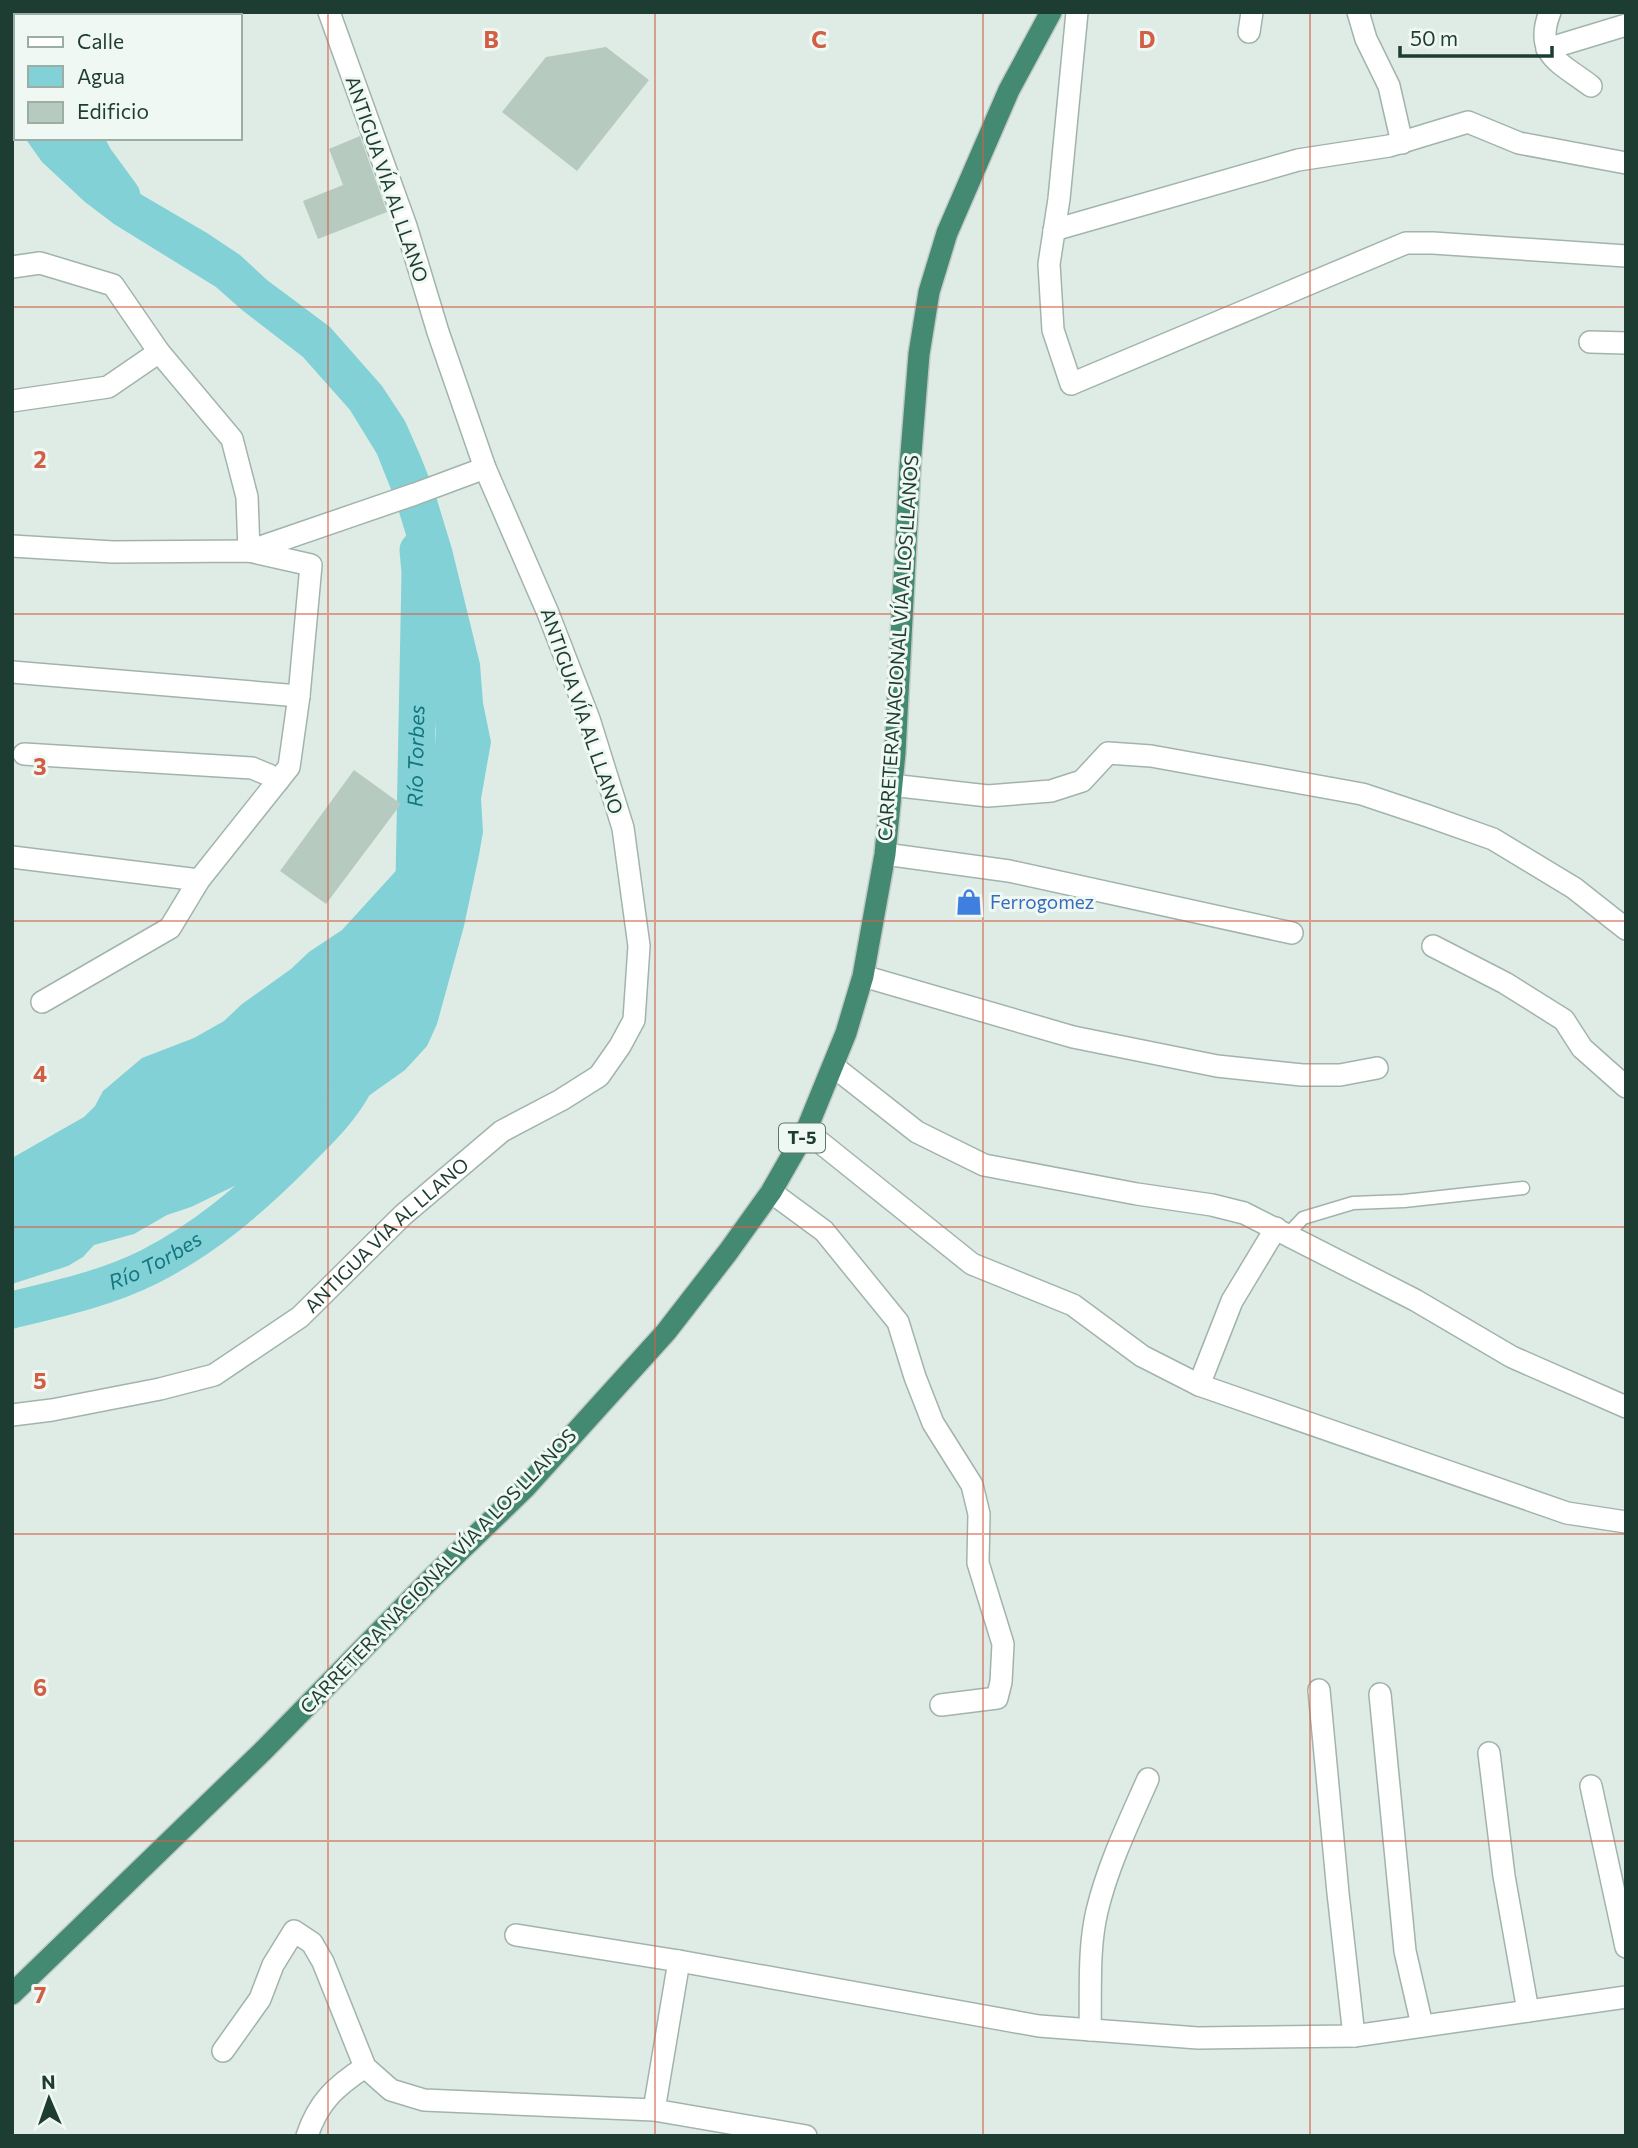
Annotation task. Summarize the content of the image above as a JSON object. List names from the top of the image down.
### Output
{
  "streets": {
    "highway": ["CARRETERA NACIONAL VÍA A LOS LLANOS", "T-5"],
    "street": ["ANTIGUA VÍA AL LLANO"]
  },
  "water": ["Río Torbes"],
  "places": {
    "shop": ["Ferrogomez"]
  },
  "legend": ["Calle", "Agua", "Edificio"],
  "scale_bar": "50 m",
  "north": "top",
  "grid": {
    "columns": ["B", "C", "D"],
    "rows": [
      "2",
      "3",
      "4",
      "5",
      "6",
      "7"
    ]
  }
}
